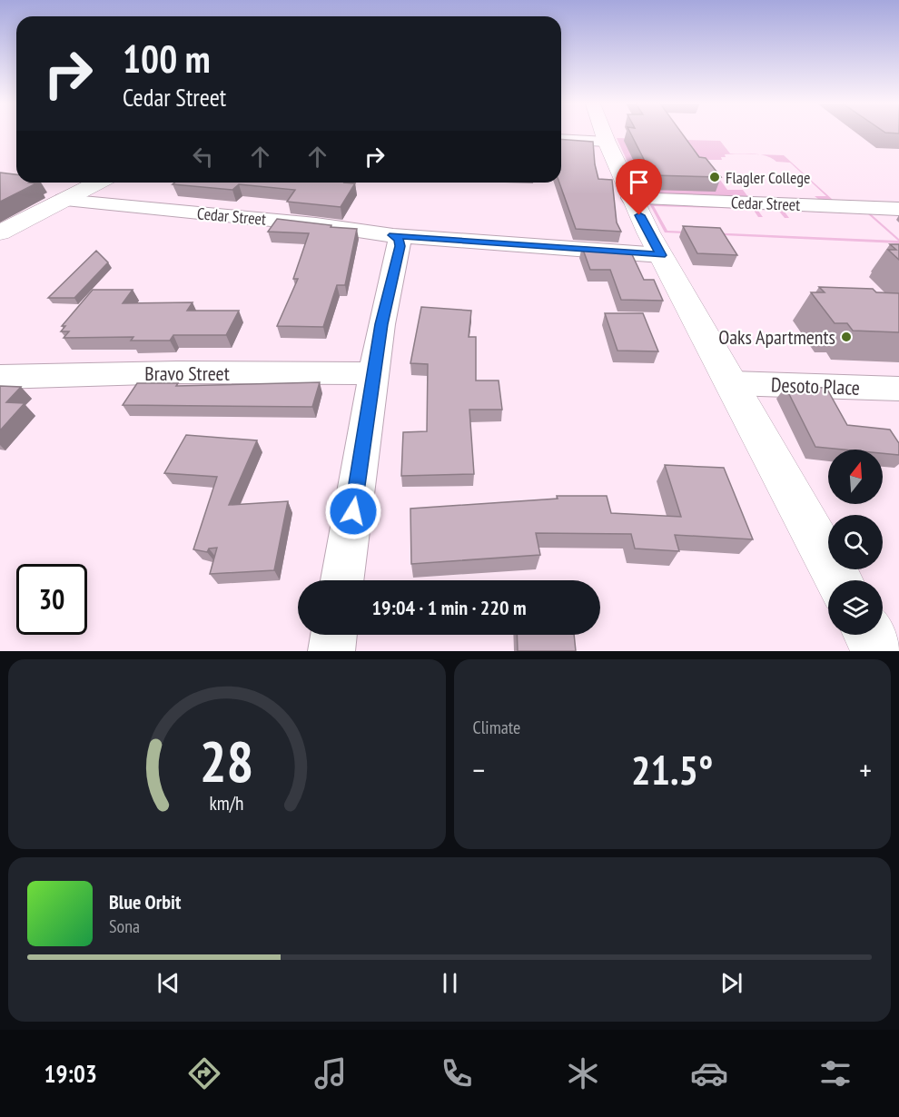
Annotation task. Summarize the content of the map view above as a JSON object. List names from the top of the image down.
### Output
{
  "streets": {
    "street": ["Cedar Street", "Bravo Street", "Desoto Place"]
  },
  "places": ["Flagler College", "Oaks Apartments"],
  "north": "top",
  "page": {
    "turn": ["100 m", "Cedar Street"],
    "limit": "30",
    "trip": "19:04 · 1 min · 220 m",
    "tile": "Climate",
    "heat": ["−", "21.5°", "+"],
    "song": ["Blue Orbit", "Sona"],
    "tabs": "19:03",
    "gauge": ["28", "km/h"]
  }
}
